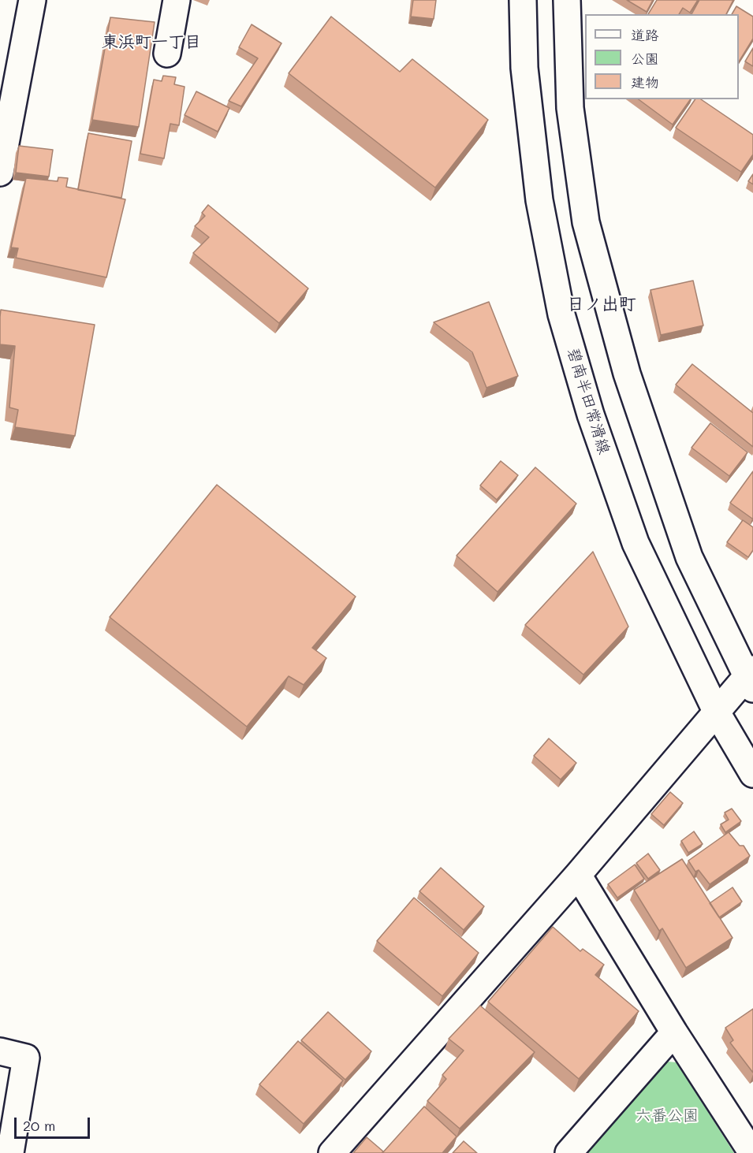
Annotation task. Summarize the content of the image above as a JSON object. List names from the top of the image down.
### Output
{
  "streets": {
    "main road": ["碧南半田常滑線"]
  },
  "districts": ["東浜町一丁目", "日ノ出町"],
  "parks": ["六番公園"],
  "legend": ["道路", "公園", "建物"],
  "scale_bar": "20 m"
}
